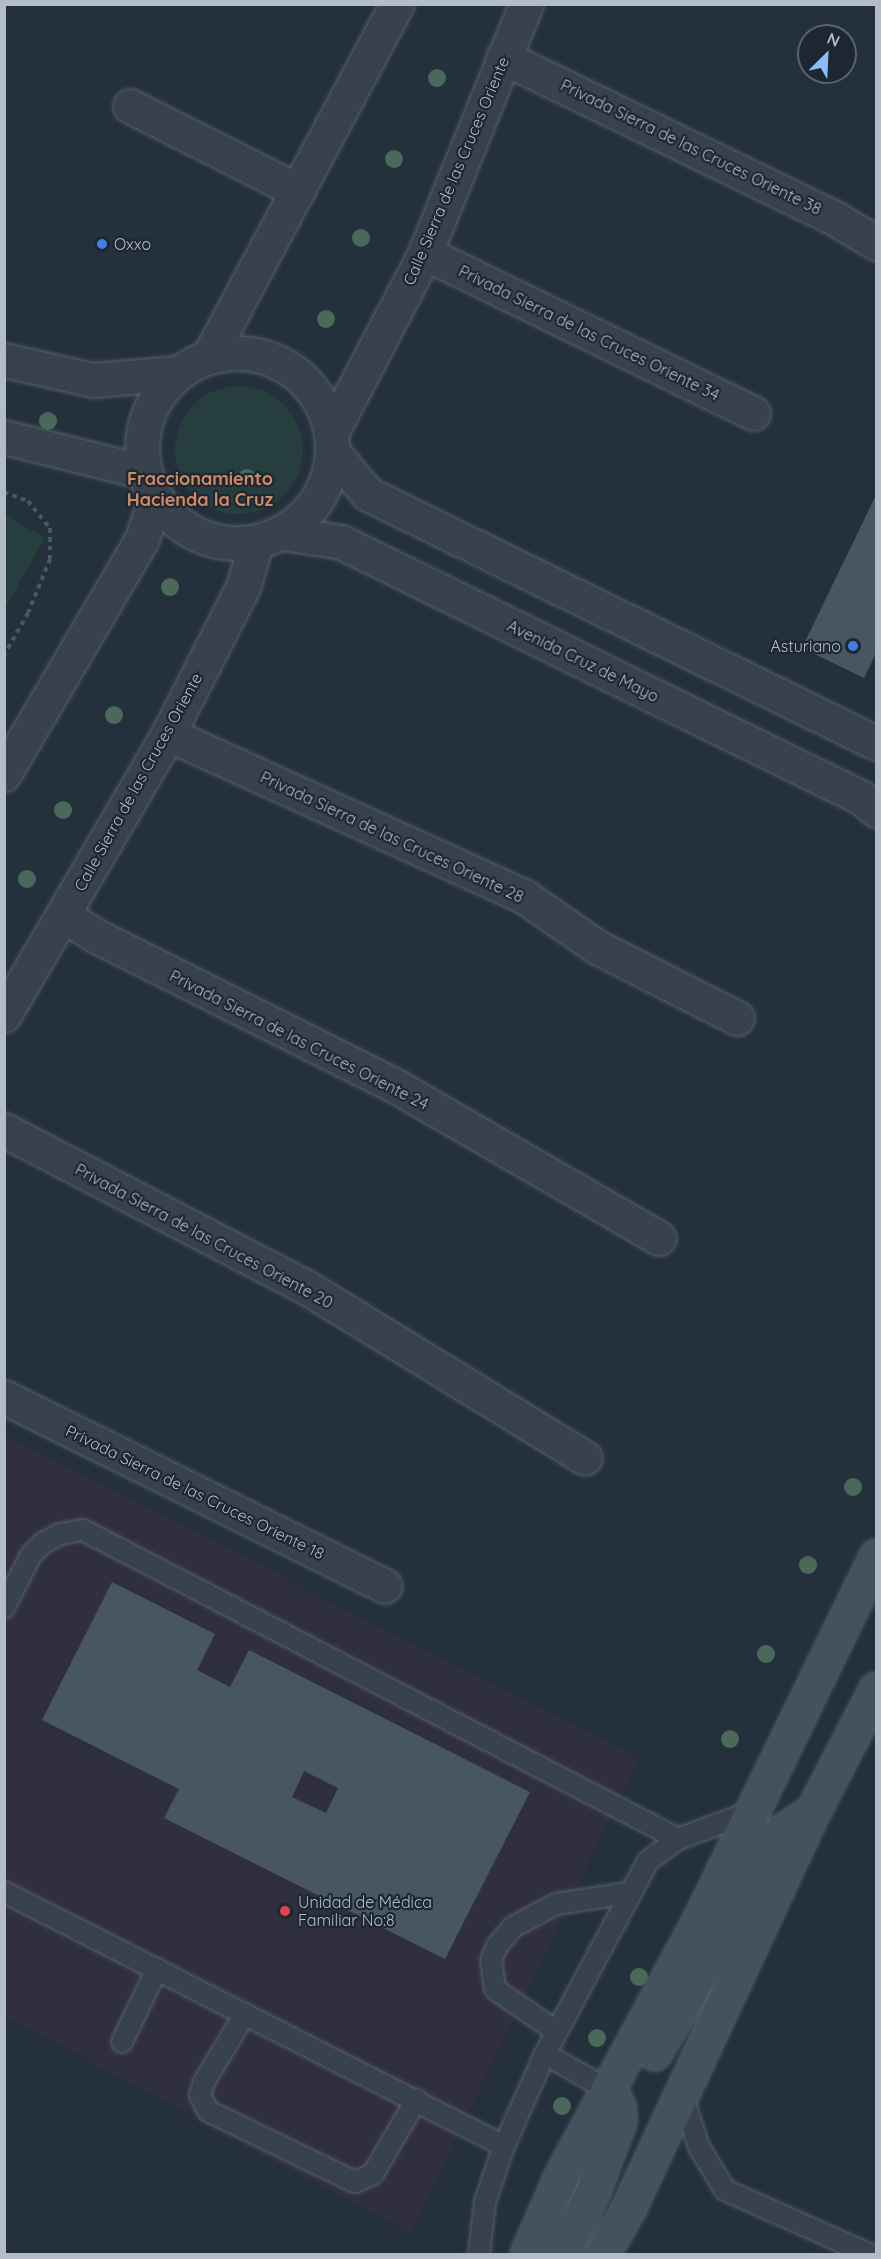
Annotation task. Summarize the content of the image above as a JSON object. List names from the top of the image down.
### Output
{
  "streets": {
    "street": [
      "Privada Sierra de las Cruces Oriente 38",
      "Calle Sierra de las Cruces Oriente",
      "Privada Sierra de las Cruces Oriente 34",
      "Avenida Cruz de Mayo",
      "Privada Sierra de las Cruces Oriente 28",
      "Privada Sierra de las Cruces Oriente 24",
      "Privada Sierra de las Cruces Oriente 20",
      "Privada Sierra de las Cruces Oriente 18"
    ]
  },
  "crossings": [
    ["Privada Sierra de las Cruces Oriente 38", "Calle Sierra de las Cruces Oriente"],
    ["Calle Sierra de las Cruces Oriente", "Privada Sierra de las Cruces Oriente 34"],
    ["Calle Sierra de las Cruces Oriente", "Avenida Cruz de Mayo"],
    ["Calle Sierra de las Cruces Oriente", "Privada Sierra de las Cruces Oriente 28"],
    ["Calle Sierra de las Cruces Oriente", "Privada Sierra de las Cruces Oriente 24"]
  ],
  "districts": ["Fraccionamiento Hacienda la Cruz"],
  "places": ["Oxxo", "Asturiano", "Unidad de Médica Familiar No:8"],
  "north": "top right"
}
